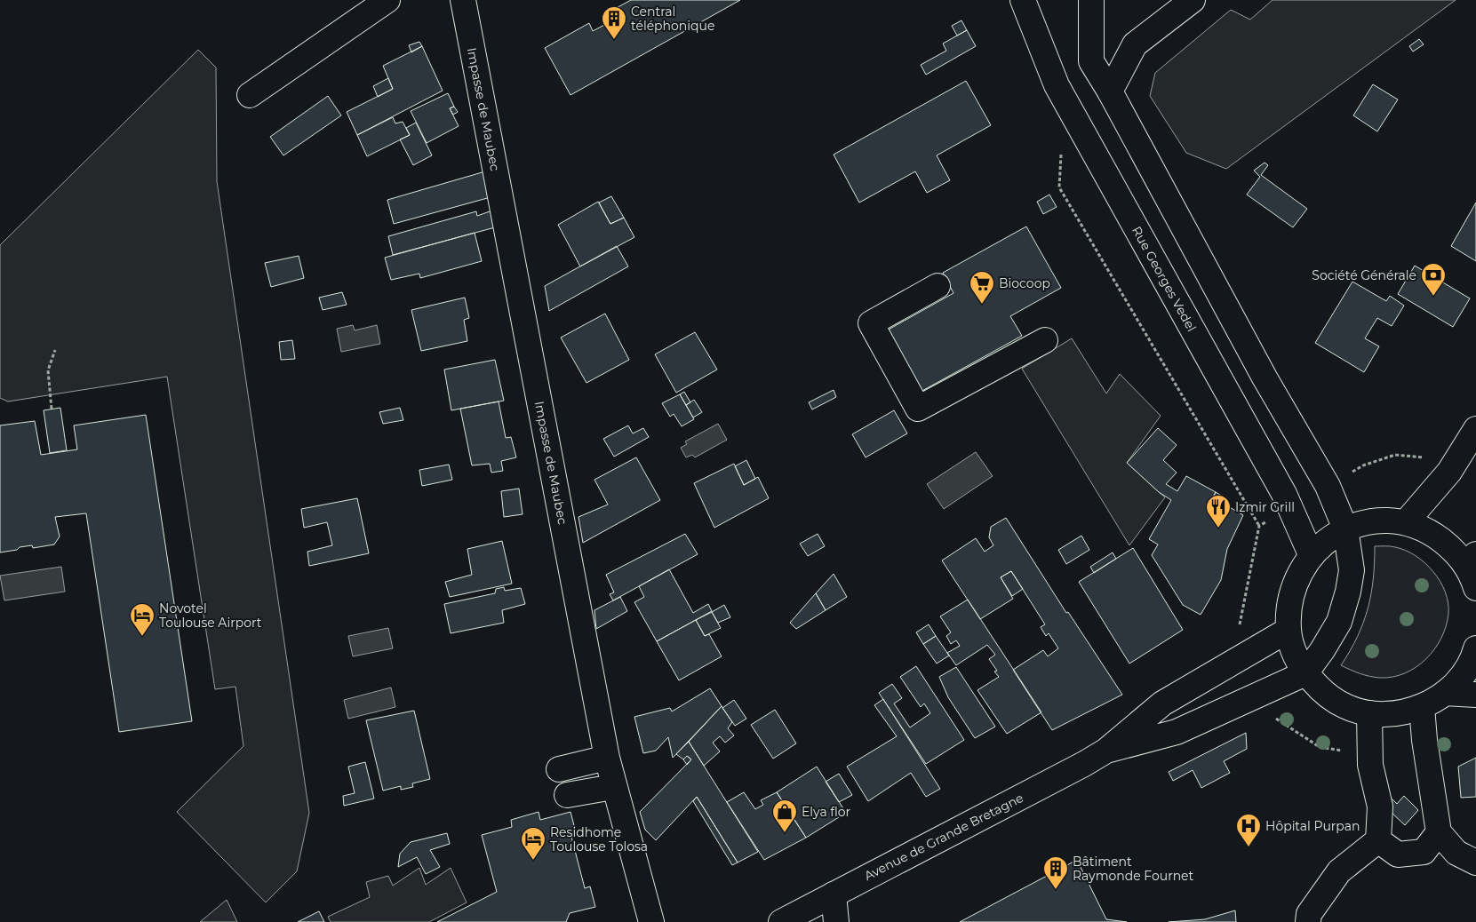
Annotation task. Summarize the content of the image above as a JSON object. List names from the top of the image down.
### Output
{
  "streets": {
    "main road": ["Impasse de Maubec", "Rue Georges Vedel", "Avenue de Grande Bretagne"]
  },
  "places": {
    "building": ["Central téléphonique", "Bâtiment Raymonde Fournet"],
    "bank": ["Société Générale"],
    "supermarket": ["Biocoop"],
    "restaurant": ["Izmir Grill"],
    "hotel": ["Novotel Toulouse Airport", "Residhome Toulouse Tolosa"],
    "shop": ["Elya flor"],
    "hospital": ["Hôpital Purpan"]
  }
}
